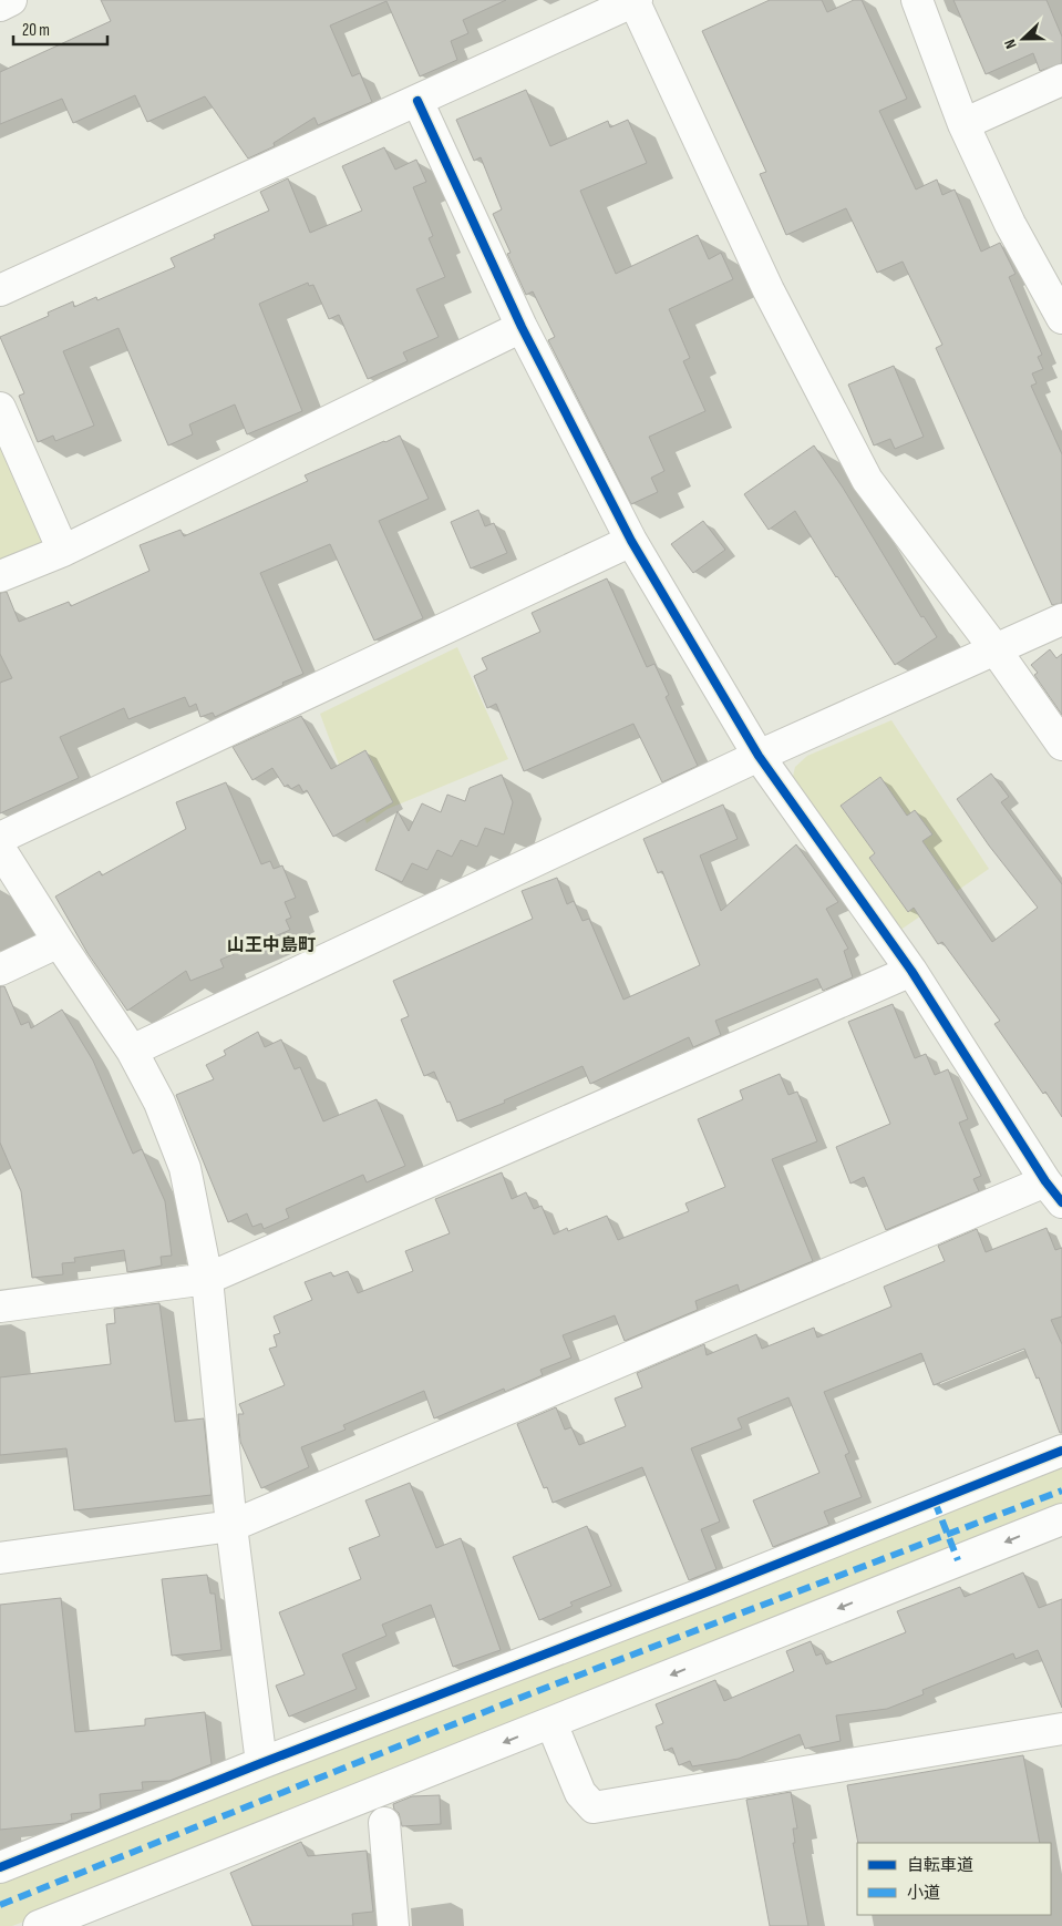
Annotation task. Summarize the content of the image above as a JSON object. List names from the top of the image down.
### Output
{
  "districts": ["山王中島町"],
  "legend": ["自転車道", "小道"],
  "scale_bar": "20 m",
  "north": "left"
}
